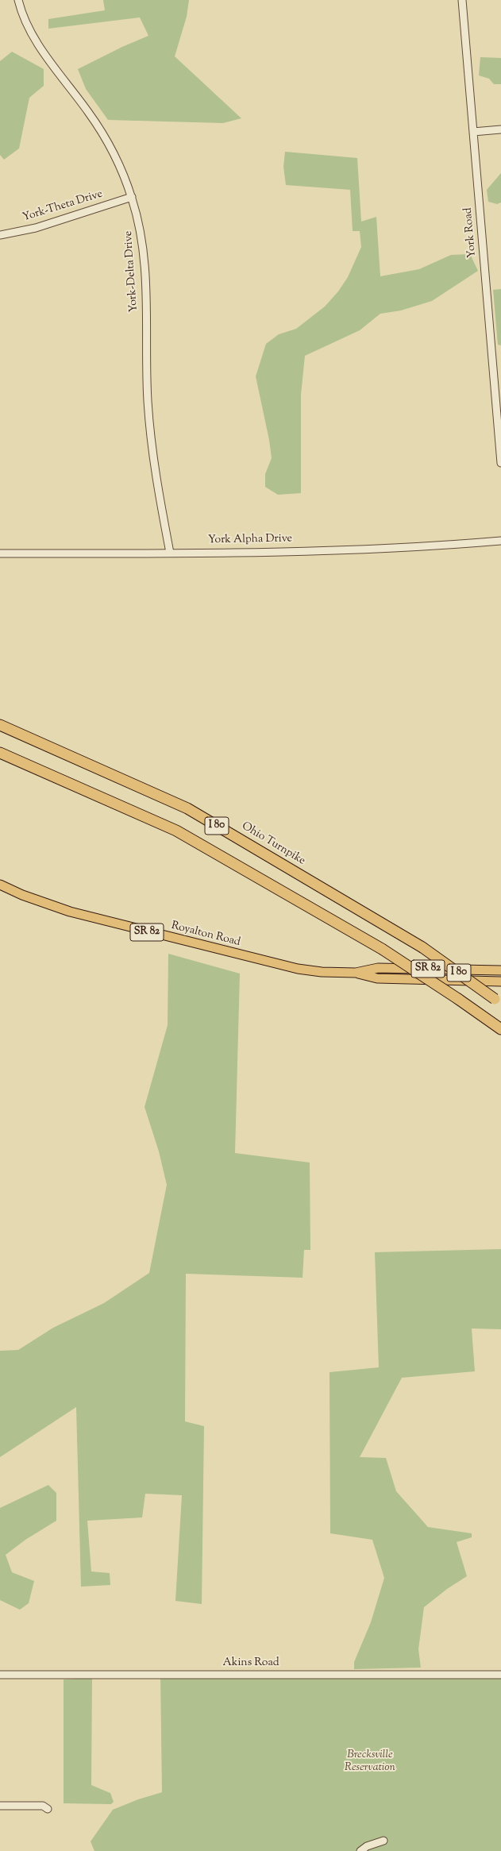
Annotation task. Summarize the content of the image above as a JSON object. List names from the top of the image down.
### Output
{
  "streets": {
    "highway": ["I 80", "Ohio Turnpike"],
    "main road": ["SR 82", "Royalton Road"],
    "street": [
      "York-Theta Drive",
      "York Road",
      "York-Delta Drive",
      "York Alpha Drive",
      "Akins Road"
    ]
  },
  "crossings": [
    ["York-Theta Drive", "York-Delta Drive"],
    ["York-Delta Drive", "York Alpha Drive"]
  ],
  "parks": ["Brecksville Reservation"]
}
